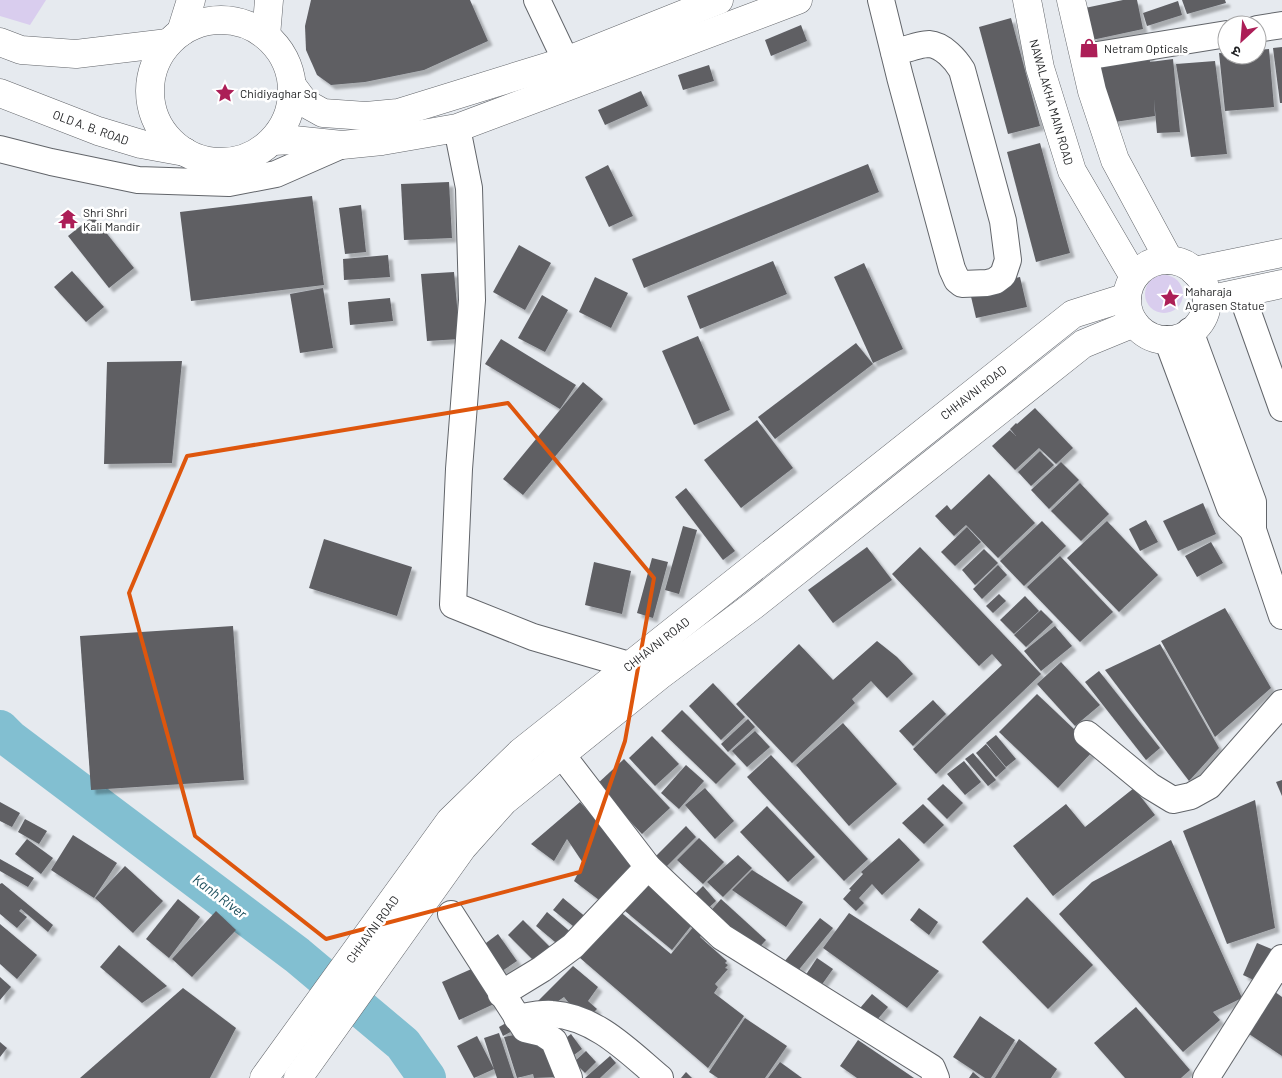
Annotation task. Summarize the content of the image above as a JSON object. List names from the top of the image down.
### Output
{
  "streets": {
    "main road": ["NAWALAKHA MAIN ROAD", "OLD A. B. ROAD", "CHHAVNI ROAD"]
  },
  "crossings": [
    ["NAWALAKHA MAIN ROAD", "CHHAVNI ROAD"]
  ],
  "water": ["Kanh River"],
  "places": {
    "shop": ["Netram Opticals"],
    "place": ["Chidiyaghar Sq", "Maharaja Agrasen Statue"],
    "temple": ["Shri Shri Kali Mandir"]
  },
  "north": "bottom left"
}
